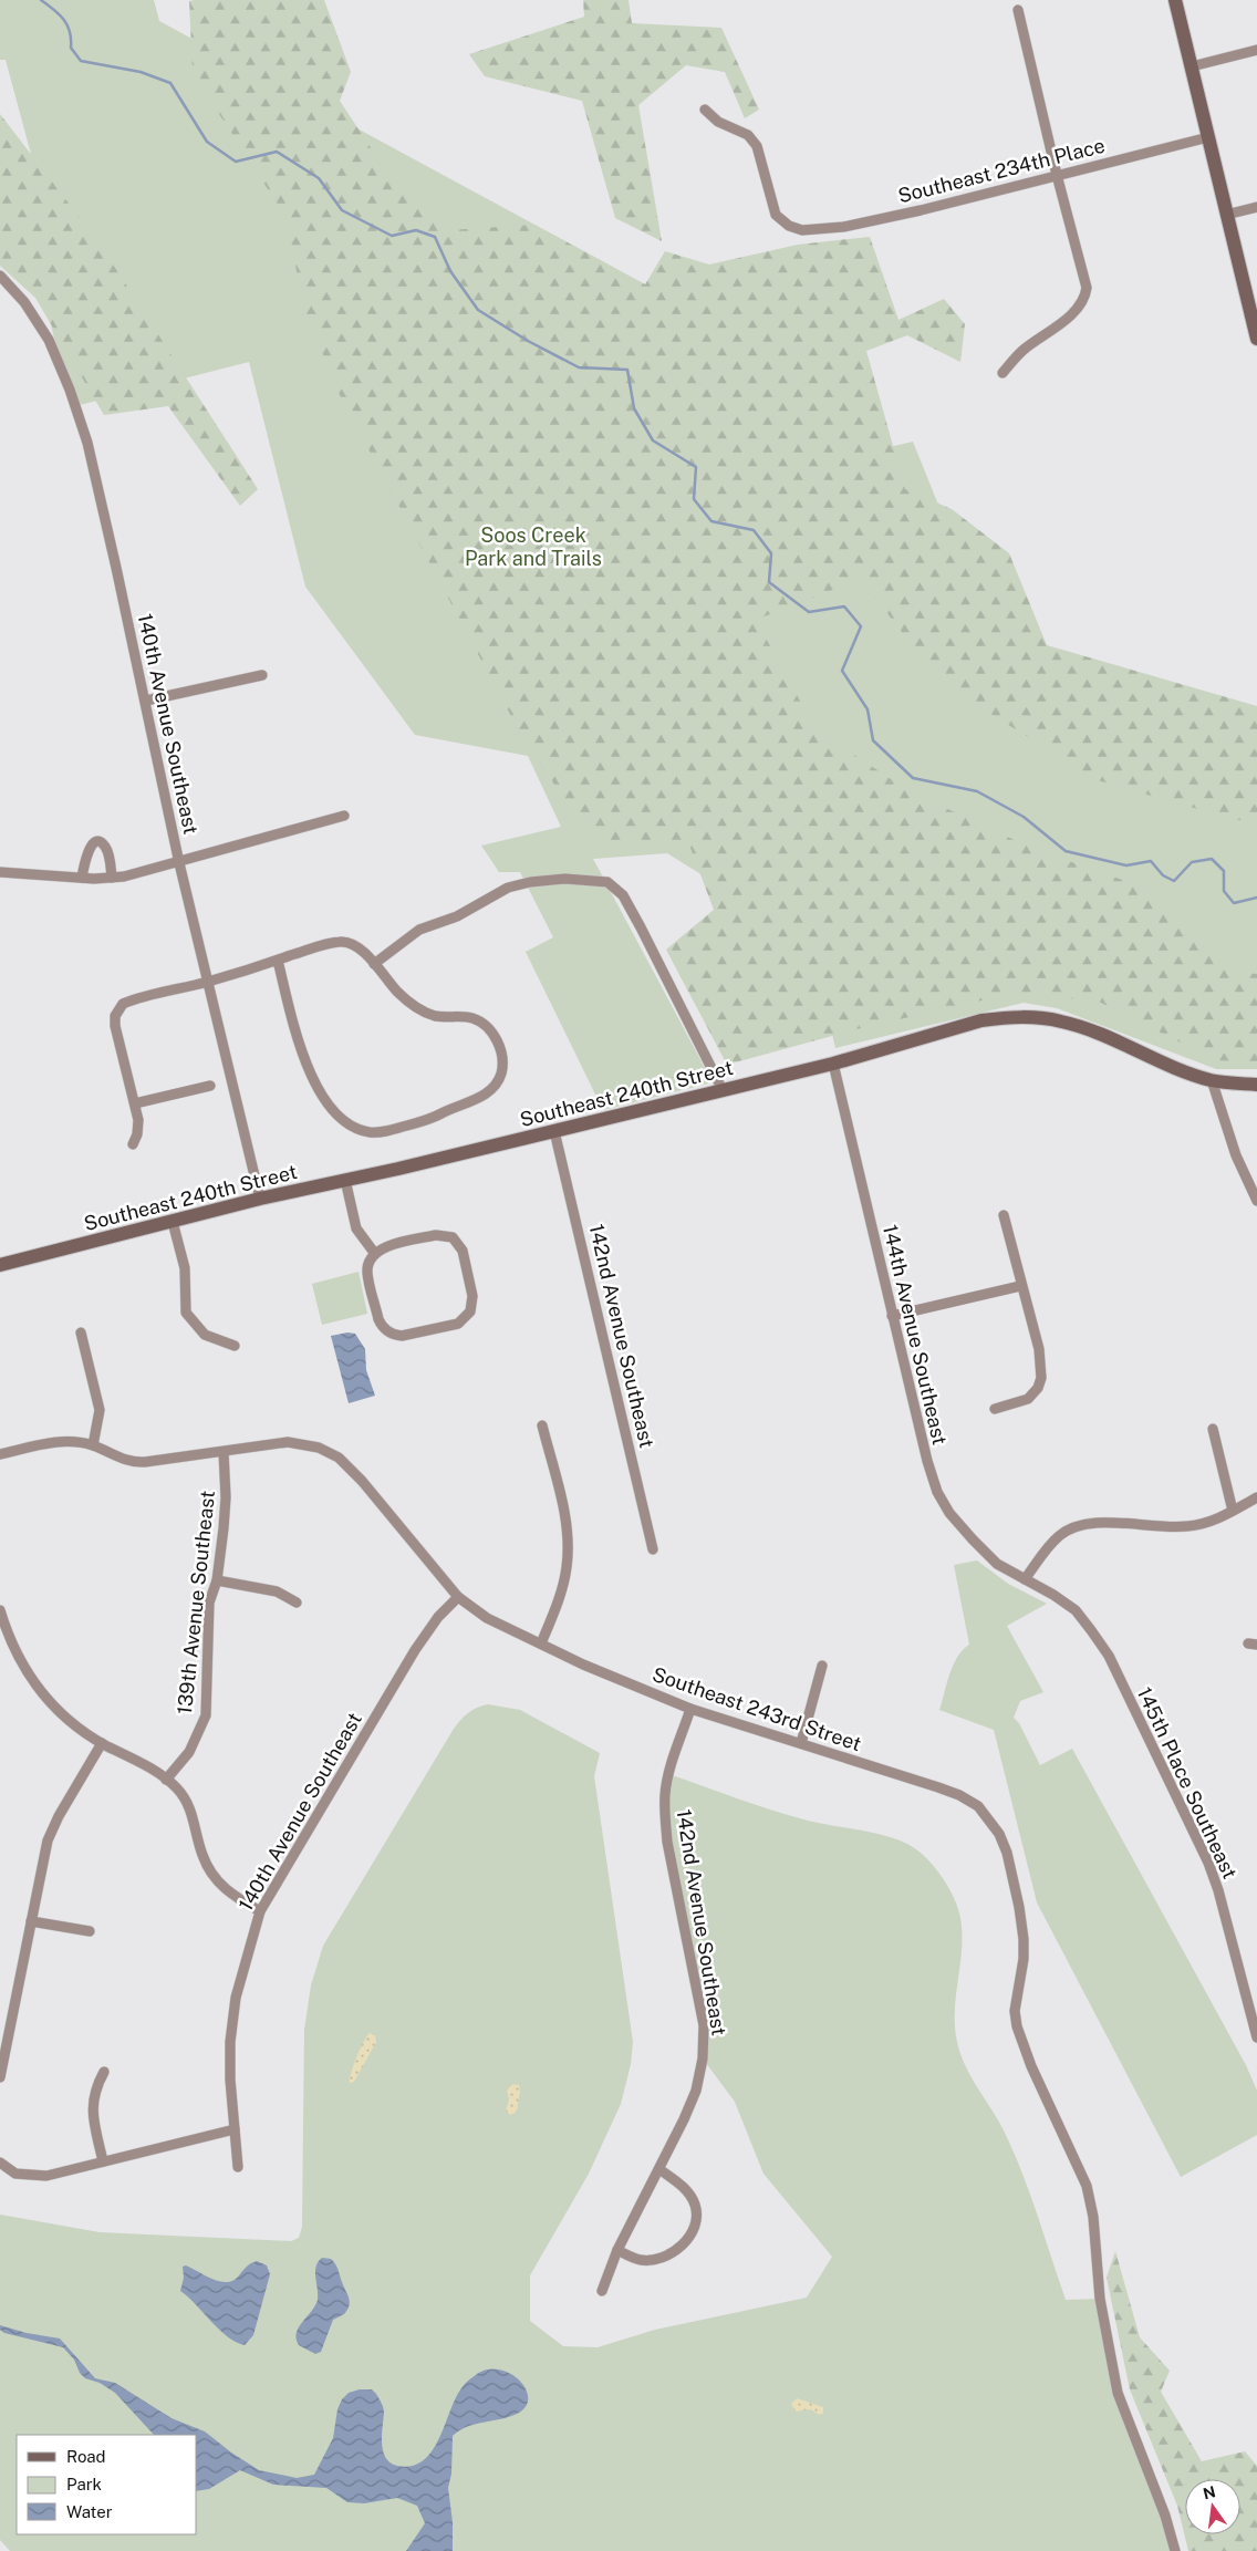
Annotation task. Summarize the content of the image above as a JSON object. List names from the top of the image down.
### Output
{
  "streets": {
    "main road": ["Southeast 240th Street"],
    "street": [
      "Southeast 234th Place",
      "140th Avenue Southeast",
      "144th Avenue Southeast",
      "142nd Avenue Southeast",
      "139th Avenue Southeast",
      "Southeast 243rd Street",
      "145th Place Southeast"
    ]
  },
  "crossings": [
    ["140th Avenue Southeast", "Southeast 240th Street"],
    ["140th Avenue Southeast", "Southeast 243rd Street"],
    ["Southeast 240th Street", "144th Avenue Southeast"],
    ["Southeast 240th Street", "142nd Avenue Southeast"],
    ["144th Avenue Southeast", "145th Place Southeast"],
    ["142nd Avenue Southeast", "Southeast 243rd Street"],
    ["139th Avenue Southeast", "Southeast 243rd Street"]
  ],
  "parks": ["Soos Creek Park and Trails"],
  "legend": ["Road", "Park", "Water"],
  "north": "top"
}
